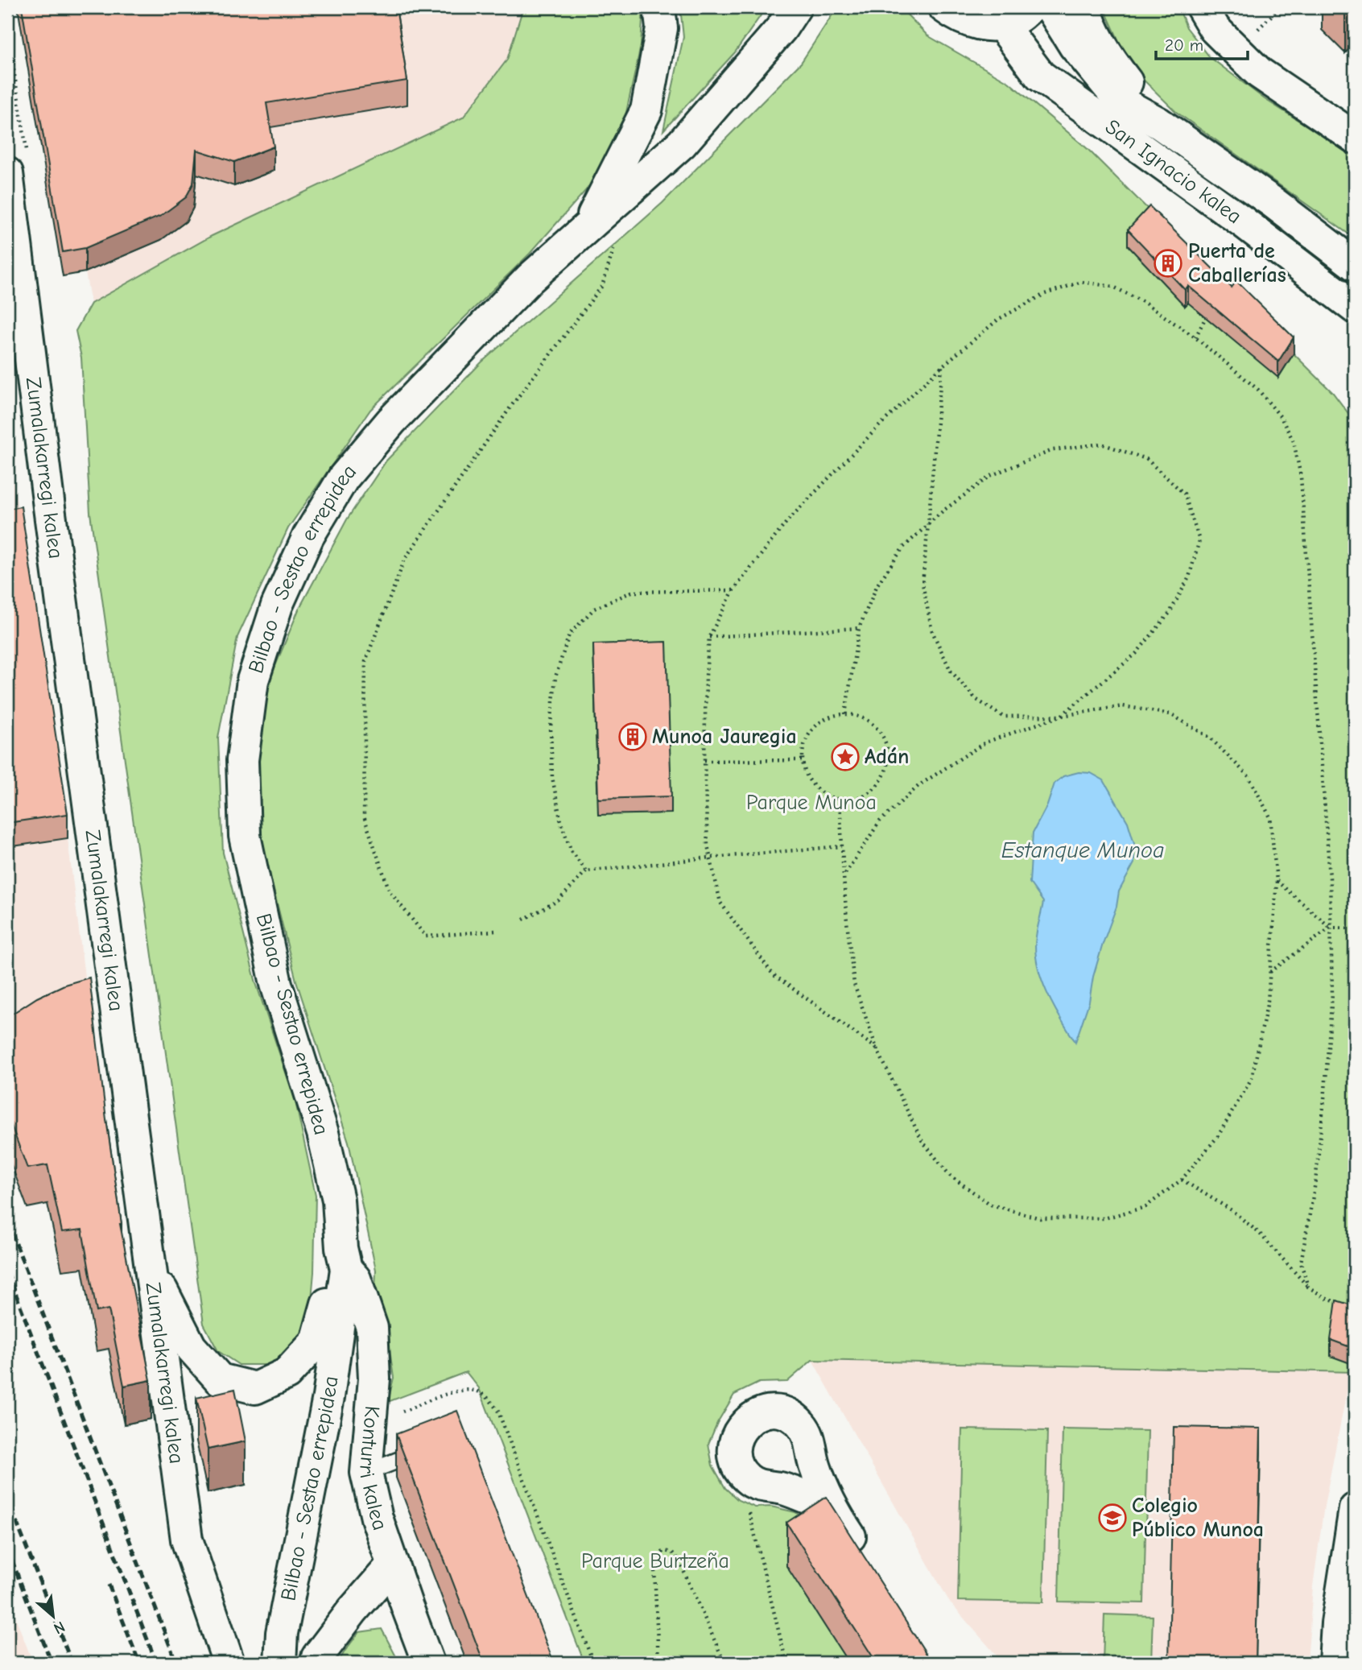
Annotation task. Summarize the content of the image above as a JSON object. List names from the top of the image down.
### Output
{
  "streets": {
    "main road": [
      "San Ignacio kalea",
      "Zumalakarregi kalea",
      "Bilbao - Sestao errepidea",
      "Konturri kalea"
    ]
  },
  "crossings": [
    ["Bilbao - Sestao errepidea", "Konturri kalea"]
  ],
  "water": ["Estanque Munoa"],
  "parks": ["Parque Munoa", "Parque Burtzeña"],
  "places": {
    "building": ["Puerta de Caballerías", "Munoa Jauregia"],
    "place": ["Adán"],
    "school or university": ["Colegio Público Munoa"]
  },
  "scale_bar": "20 m",
  "north": "bottom right"
}
